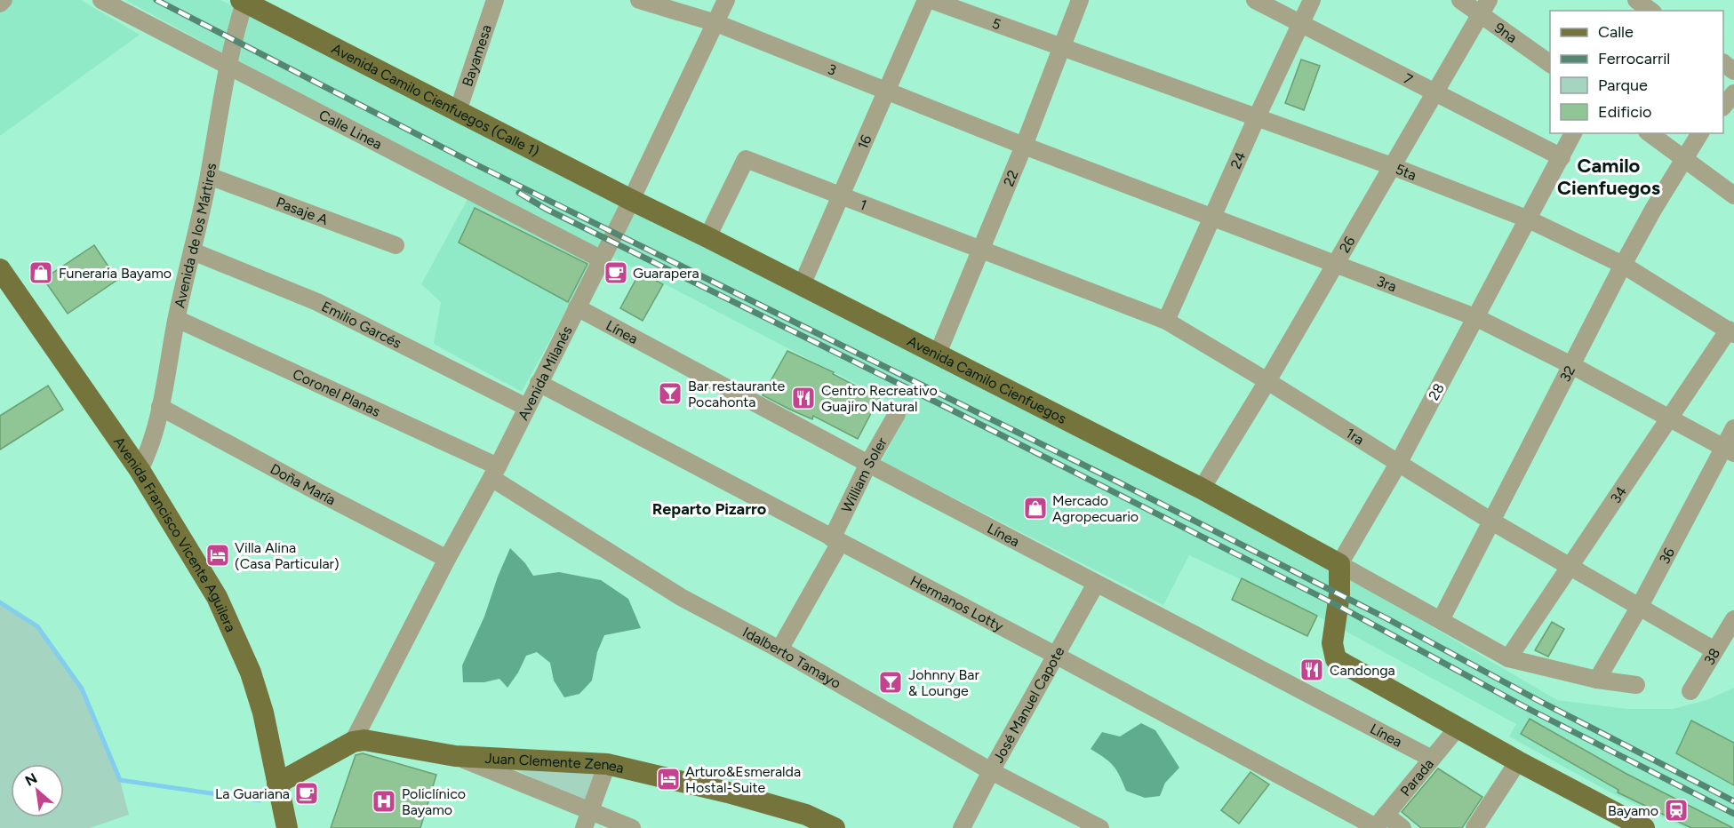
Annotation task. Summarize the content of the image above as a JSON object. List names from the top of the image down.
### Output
{
  "streets": {
    "main road": [
      "Avenida Camilo Cienfuegos (Calle 1)",
      "Avenida Camilo Cienfuegos",
      "Avenida Francisco Vicente Aguilera",
      "Juan Clemente Zenea"
    ],
    "street": [
      "5",
      "9na",
      "Bayamesa",
      "3",
      "7",
      "Calle Linea",
      "16",
      "24",
      "5ta",
      "22",
      "1",
      "Pasaje A",
      "Avenida de los Mártires",
      "26",
      "3ra",
      "Emilio Garcés",
      "Línea",
      "Avenida Milanés",
      "32",
      "28",
      "Coronel Planas",
      "1ra",
      "William Soler",
      "Doña María",
      "34",
      "36",
      "Hermanos Lotty",
      "38",
      "Idalberto Tamayo",
      "José Manuel Capote",
      "Parada"
    ]
  },
  "crossings": [
    ["5", "5ta"],
    ["5", "22"],
    ["9na", "26"],
    ["Bayamesa", "Avenida Camilo Cienfuegos (Calle 1)"],
    ["3", "16"],
    ["3", "22"],
    ["3", "3ra"],
    ["3", "Avenida Milanés"],
    ["7", "24"],
    ["7", "26"],
    ["7", "28"],
    ["Avenida Camilo Cienfuegos (Calle 1)", "Avenida de los Mártires"],
    ["Avenida Camilo Cienfuegos (Calle 1)", "Avenida Milanés"],
    ["Avenida Camilo Cienfuegos (Calle 1)", "Avenida Camilo Cienfuegos"],
    ["Calle Linea", "Avenida de los Mártires"],
    ["Calle Linea", "Avenida Milanés"],
    ["16", "1"],
    ["16", "Avenida Camilo Cienfuegos"],
    ["24", "5ta"],
    ["24", "3ra"],
    ["24", "1ra"],
    ["5ta", "22"],
    ["5ta", "26"],
    ["5ta", "32"],
    ["5ta", "28"],
    ["5ta", "34"],
    ["22", "1"],
    ["22", "3ra"],
    ["22", "Avenida Camilo Cienfuegos"],
    ["22", "1ra"],
    ["1", "Avenida Camilo Cienfuegos"],
    ["1", "1ra"],
    ["Pasaje A", "Avenida de los Mártires"],
    ["Avenida de los Mártires", "Emilio Garcés"],
    ["Avenida de los Mártires", "Coronel Planas"],
    ["Avenida de los Mártires", "Doña María"],
    ["Avenida de los Mártires", "Avenida Francisco Vicente Aguilera"],
    ["26", "3ra"],
    ["26", "Avenida Camilo Cienfuegos"],
    ["26", "1ra"],
    ["3ra", "32"],
    ["3ra", "28"],
    ["3ra", "34"],
    ["3ra", "36"],
    ["Emilio Garcés", "Avenida Milanés"],
    ["Línea", "Avenida Milanés"],
    ["Línea", "William Soler"],
    ["Línea", "José Manuel Capote"],
    ["Línea", "Parada"],
    ["Avenida Milanés", "Avenida Camilo Cienfuegos"],
    ["Avenida Milanés", "Coronel Planas"],
    ["Avenida Milanés", "Doña María"],
    ["Avenida Milanés", "Hermanos Lotty"],
    ["Avenida Milanés", "Idalberto Tamayo"],
    ["Avenida Milanés", "Juan Clemente Zenea"],
    ["32", "1ra"],
    ["Avenida Camilo Cienfuegos", "28"],
    ["28", "1ra"],
    ["Coronel Planas", "Idalberto Tamayo"],
    ["1ra", "34"],
    ["1ra", "36"],
    ["1ra", "38"],
    ["William Soler", "Hermanos Lotty"],
    ["William Soler", "Idalberto Tamayo"],
    ["Hermanos Lotty", "José Manuel Capote"],
    ["Hermanos Lotty", "Parada"],
    ["Idalberto Tamayo", "José Manuel Capote"]
  ],
  "districts": ["Camilo Cienfuegos", "Reparto Pizarro"],
  "places": {
    "shop": ["Funeraria Bayamo", "Mercado Agropecuario"],
    "cafe": ["Guarapera", "La Guariana"],
    "bar": ["Bar restaurante Pocahonta", "Johnny Bar & Lounge"],
    "restaurant": ["Centro Recreativo Guajiro Natural", "Candonga"],
    "hotel": ["Villa Alina (Casa Particular)", "Arturo&Esmeralda Hostal-Suite"],
    "hospital": ["Policlínico Bayamo"],
    "station": ["Bayamo"]
  },
  "legend": [
    "Calle",
    "Ferrocarril",
    "Parque",
    "Edificio"
  ],
  "north": "top left"
}
